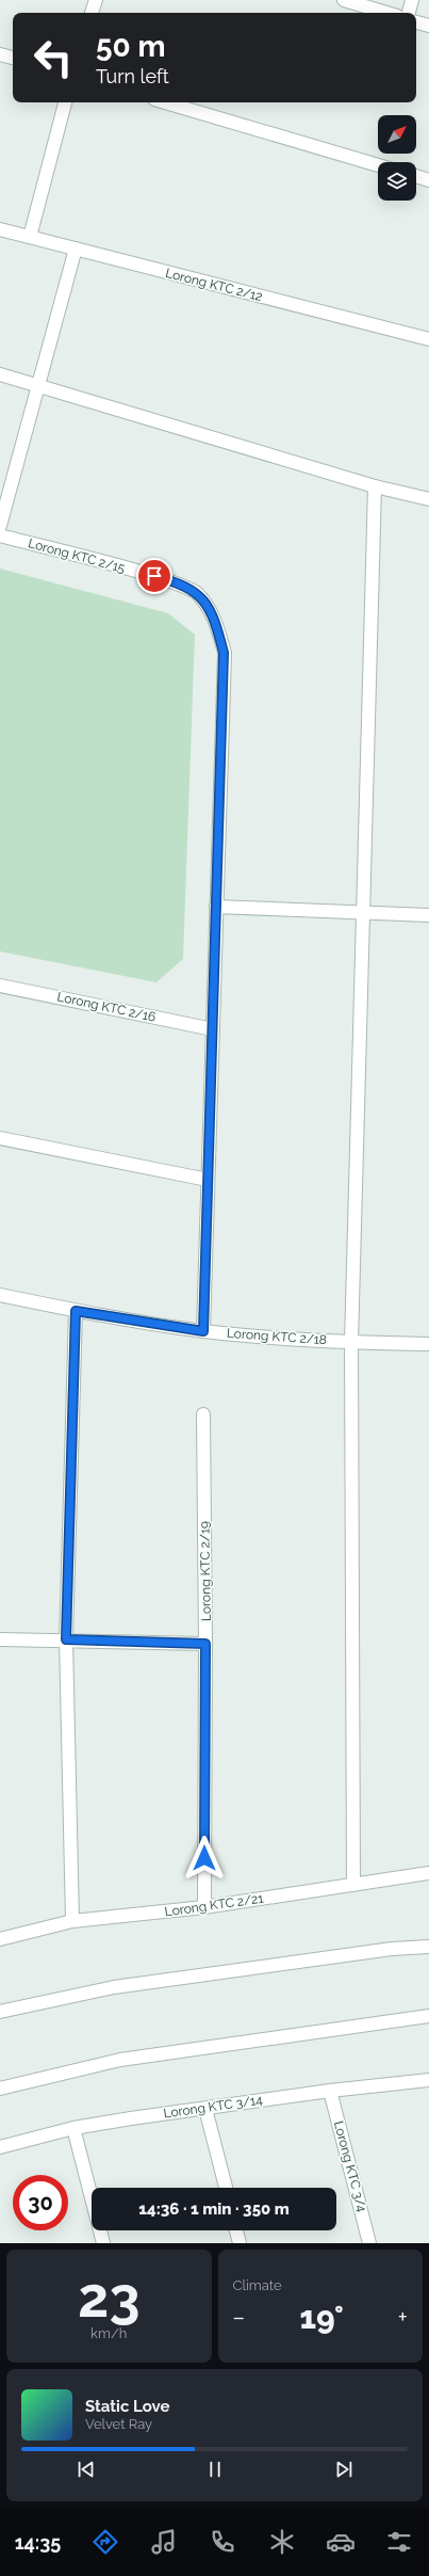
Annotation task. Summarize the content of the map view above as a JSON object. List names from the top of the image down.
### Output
{
  "streets": {
    "street": [
      "Lorong KTC 2/12",
      "Lorong KTC 2/15",
      "Lorong KTC 2/16",
      "Lorong KTC 2/18",
      "Lorong KTC 2/19",
      "Lorong KTC 2/21",
      "Lorong KTC 3/14",
      "Lorong KTC 3/4"
    ]
  },
  "crossings": [
    ["Lorong KTC 2/15", "Lorong KTC 2/16"],
    ["Lorong KTC 2/15", "Lorong KTC 2/18"],
    ["Lorong KTC 2/19", "Lorong KTC 2/21"],
    ["Lorong KTC 3/14", "Lorong KTC 3/4"]
  ],
  "north": "top right",
  "page": {
    "turn": ["50 m", "Turn left"],
    "limit": "30",
    "trip": "14:36 · 1 min · 350 m",
    "tile": [
      ["23", "km/h"],
      "Climate"
    ],
    "heat": ["−", "19°", "+"],
    "song": ["Static Love", "Velvet Ray"],
    "tabs": "14:35"
  }
}
